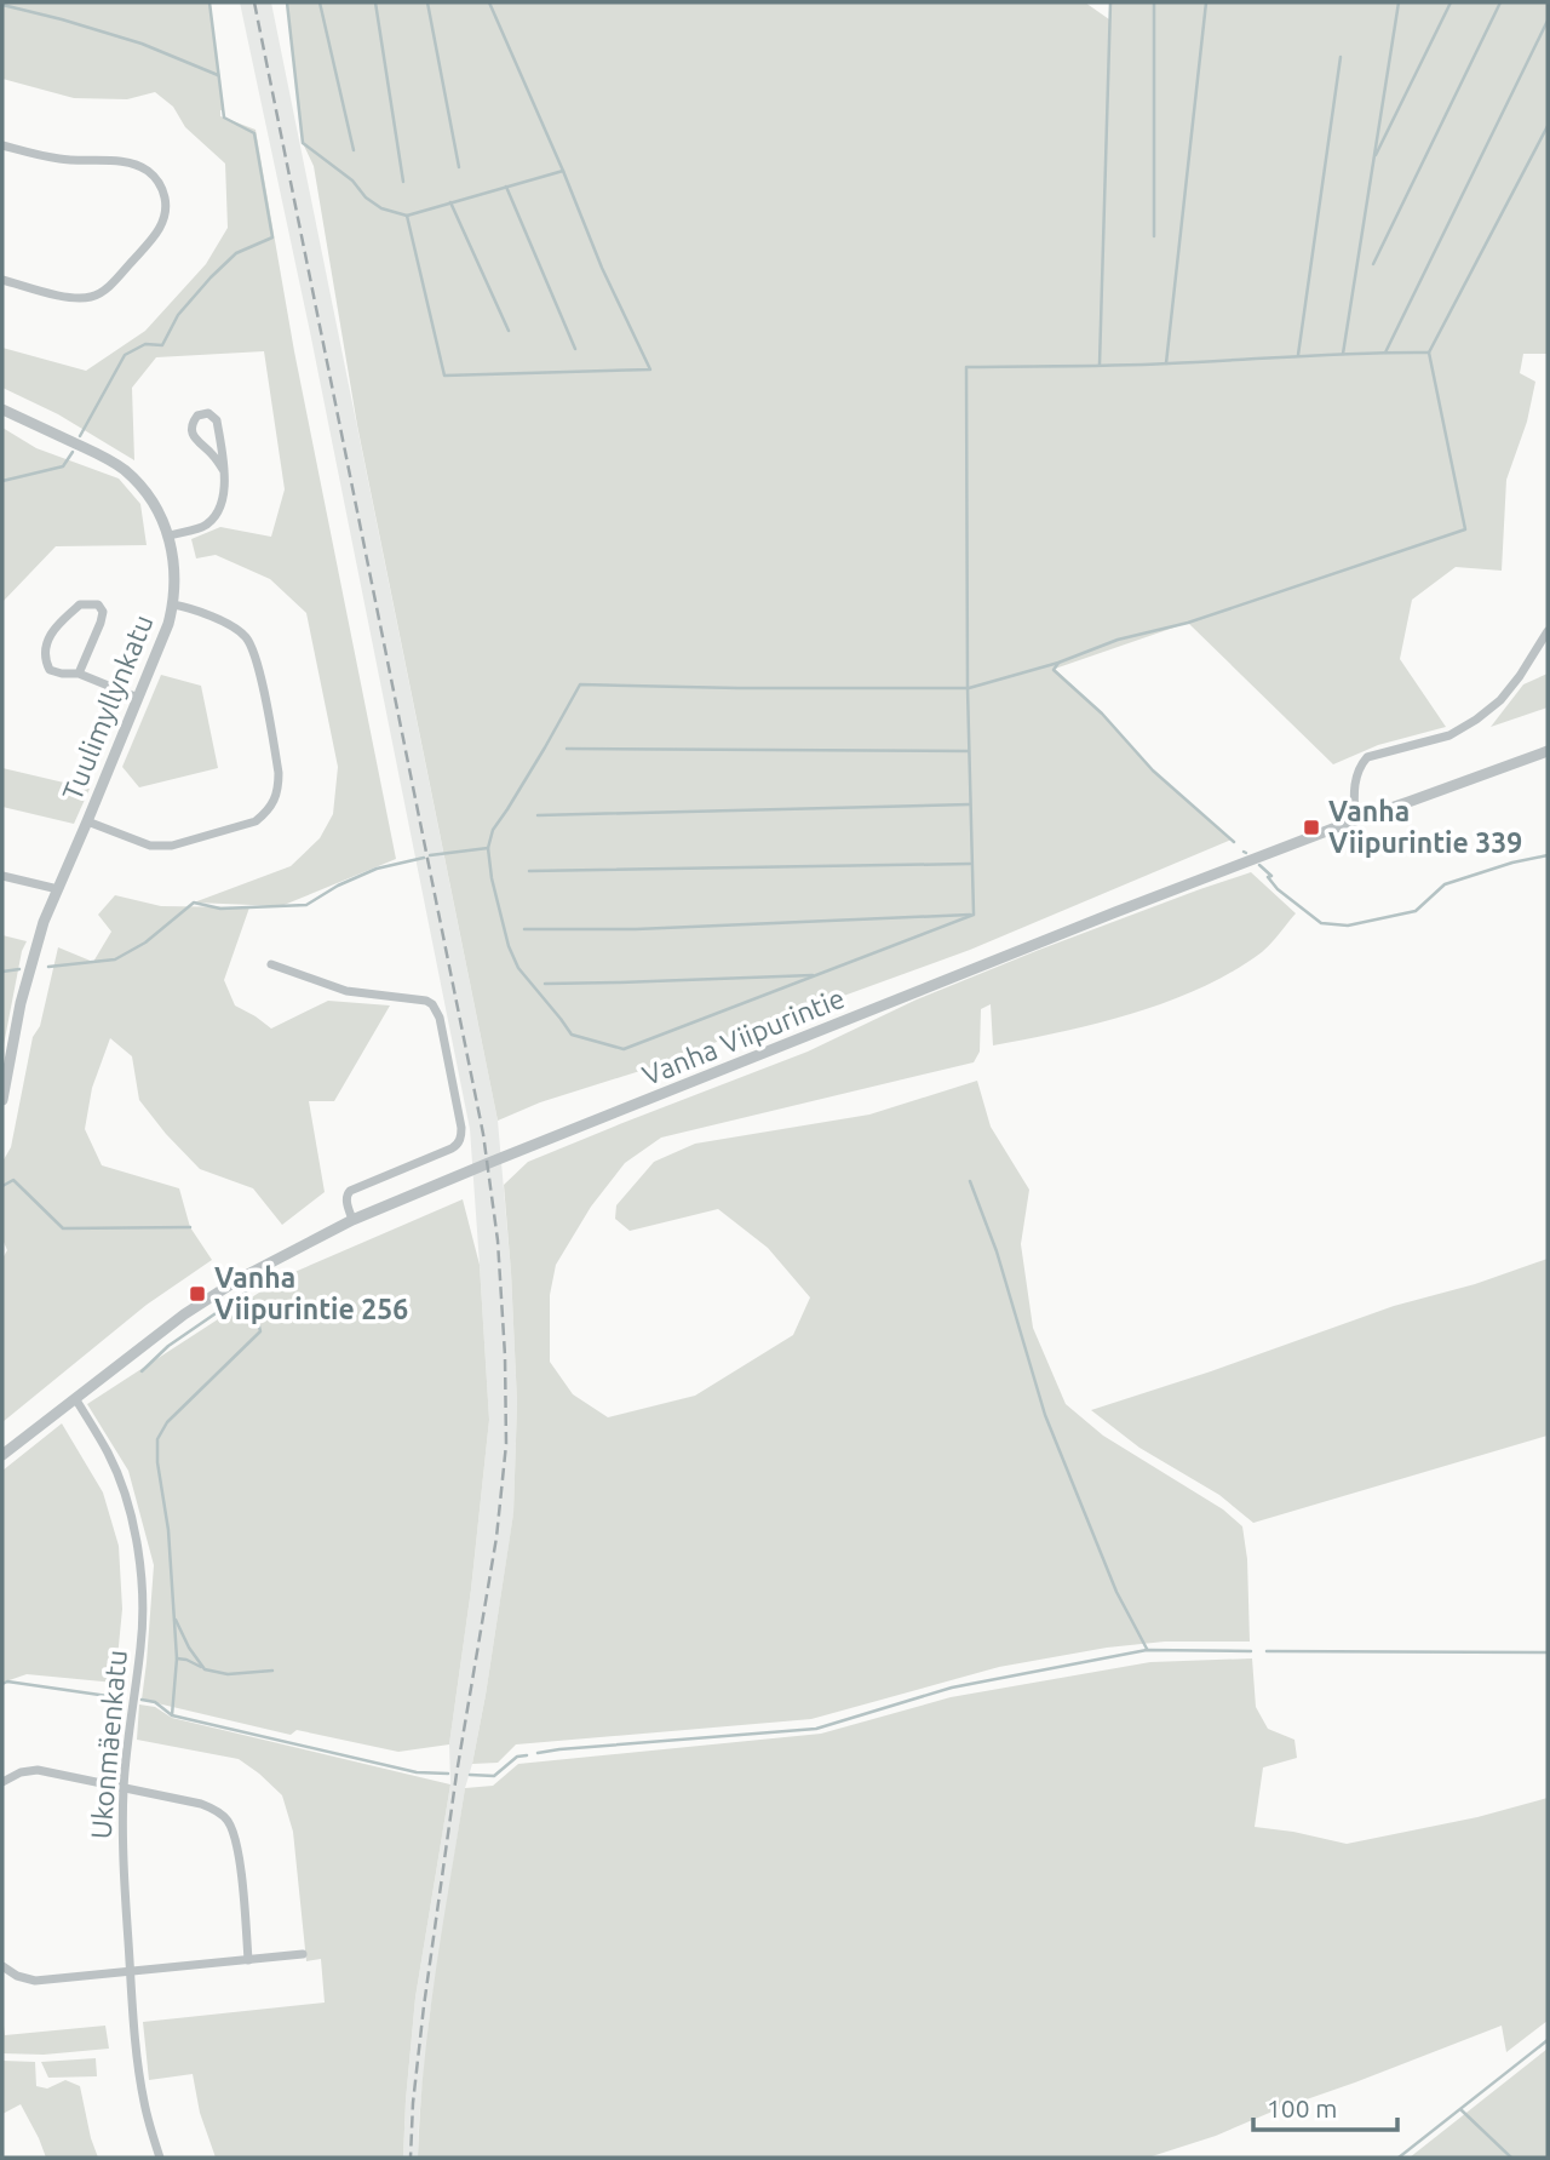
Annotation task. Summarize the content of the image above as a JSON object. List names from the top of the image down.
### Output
{
  "streets": {
    "street": ["Tuulimyllynkatu", "Vanha Viipurintie", "Ukonmäenkatu"]
  },
  "crossings": [
    ["Vanha Viipurintie", "Ukonmäenkatu"]
  ],
  "places": {
    "transit": ["Vanha Viipurintie 339", "Vanha Viipurintie 256"]
  },
  "scale_bar": "100 m"
}
